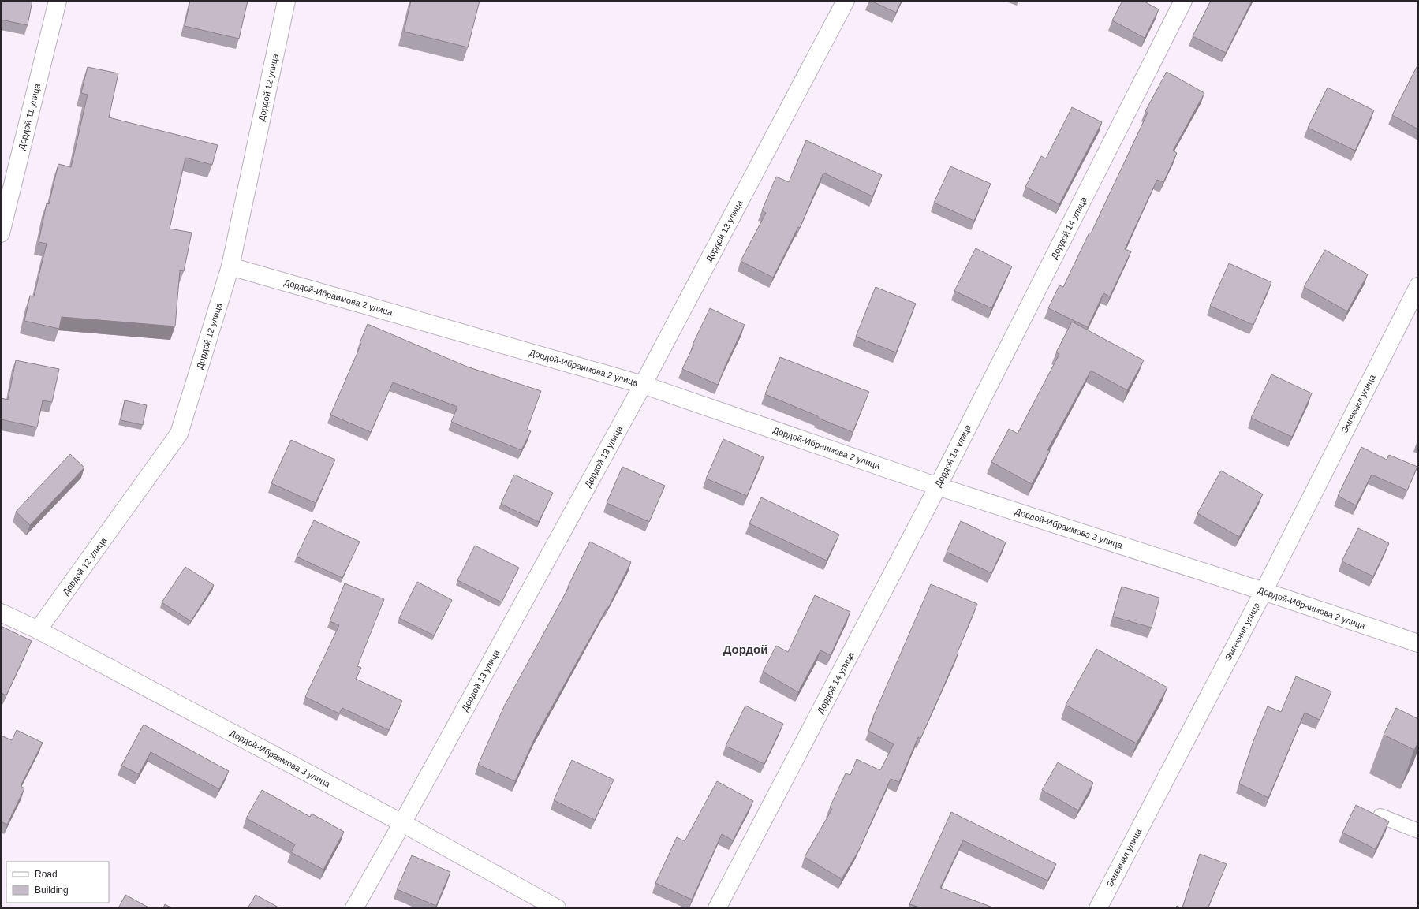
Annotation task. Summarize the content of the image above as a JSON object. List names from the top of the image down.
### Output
{
  "streets": {
    "street": [
      "Дордой 12 улица",
      "Дордой 11 улица",
      "Дордой 14 улица",
      "Дордой 13 улица",
      "Дордой-Ибраимова 2 улица",
      "Эмгекчил улица",
      "Дордой-Ибраимова 3 улица"
    ]
  },
  "crossings": [
    ["Дордой 12 улица", "Дордой-Ибраимова 2 улица"],
    ["Дордой 12 улица", "Дордой-Ибраимова 3 улица"],
    ["Дордой 14 улица", "Дордой-Ибраимова 2 улица"],
    ["Дордой 13 улица", "Дордой-Ибраимова 2 улица"],
    ["Дордой 13 улица", "Дордой-Ибраимова 3 улица"],
    ["Дордой-Ибраимова 2 улица", "Эмгекчил улица"]
  ],
  "districts": ["Дордой"],
  "legend": ["Road", "Building"]
}
